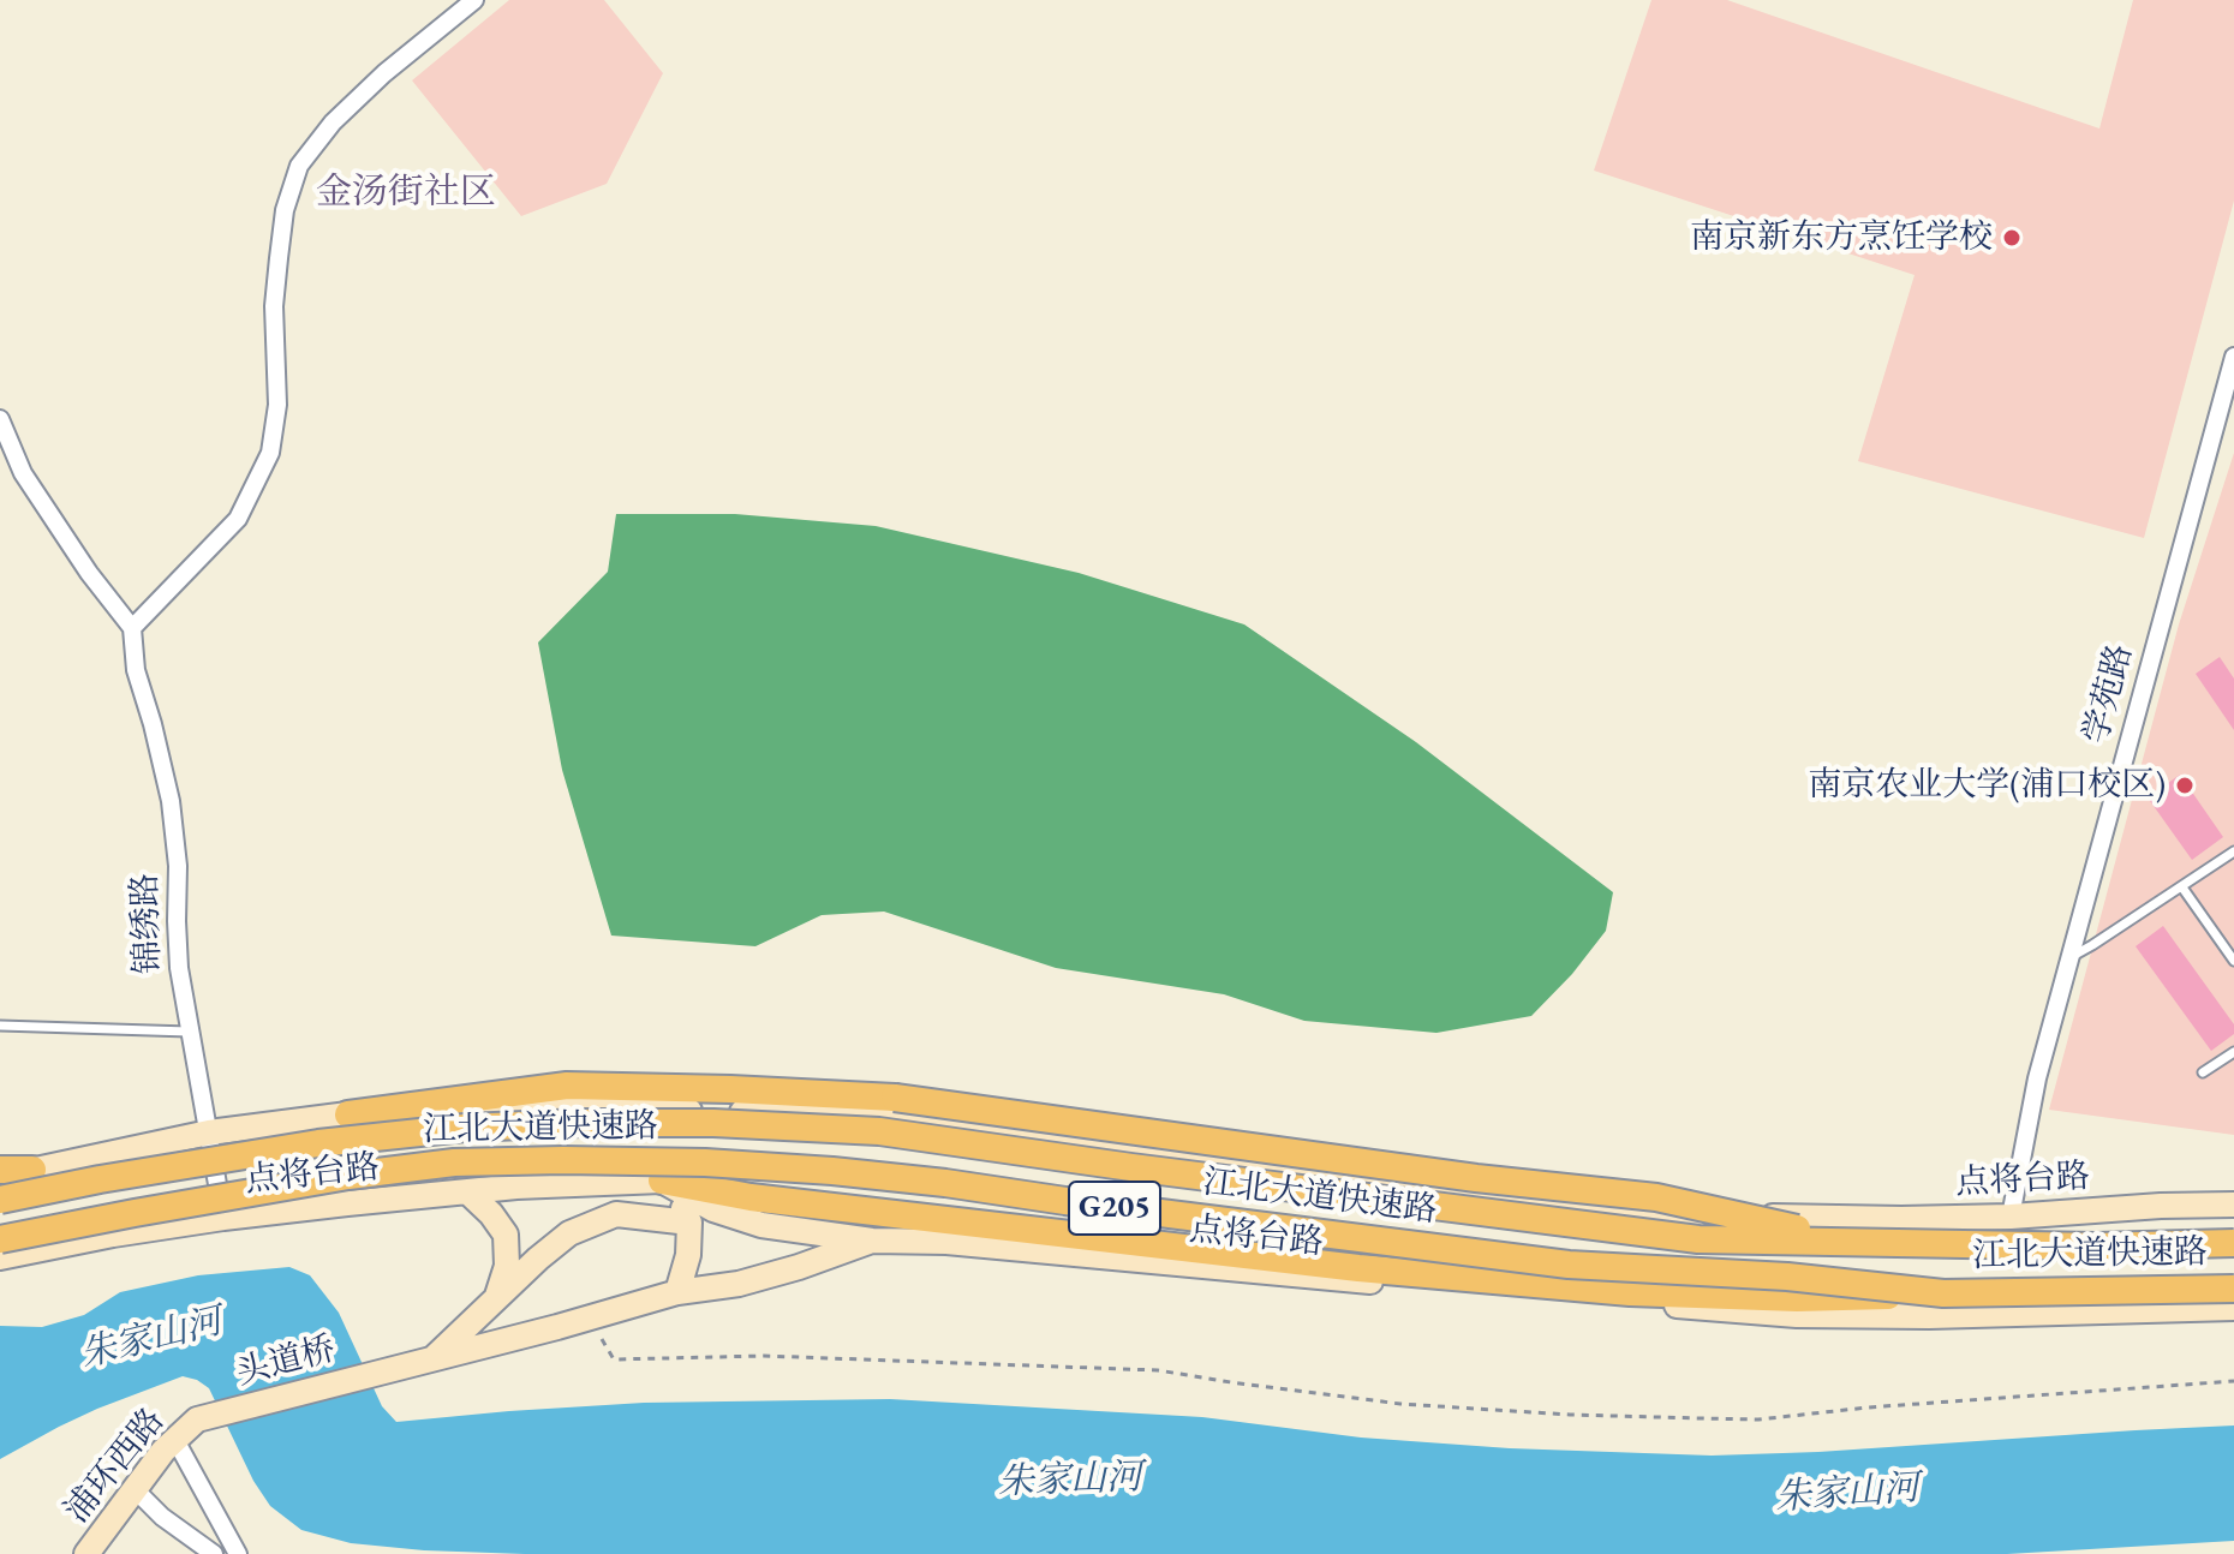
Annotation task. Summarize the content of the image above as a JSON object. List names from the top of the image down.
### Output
{
  "streets": {
    "highway": ["江北大道快速路", "G205"],
    "main road": ["点将台路", "头道桥", "浦环西路"],
    "street": ["学苑路", "锦绣路"]
  },
  "crossings": [
    ["学苑路", "点将台路"],
    ["锦绣路", "点将台路"],
    ["点将台路", "头道桥"],
    ["头道桥", "浦环西路"]
  ],
  "districts": ["金汤街社区"],
  "water": ["朱家山河"],
  "places": ["南京新东方烹饪学校", "南京农业大学(浦口校区)"]
}
